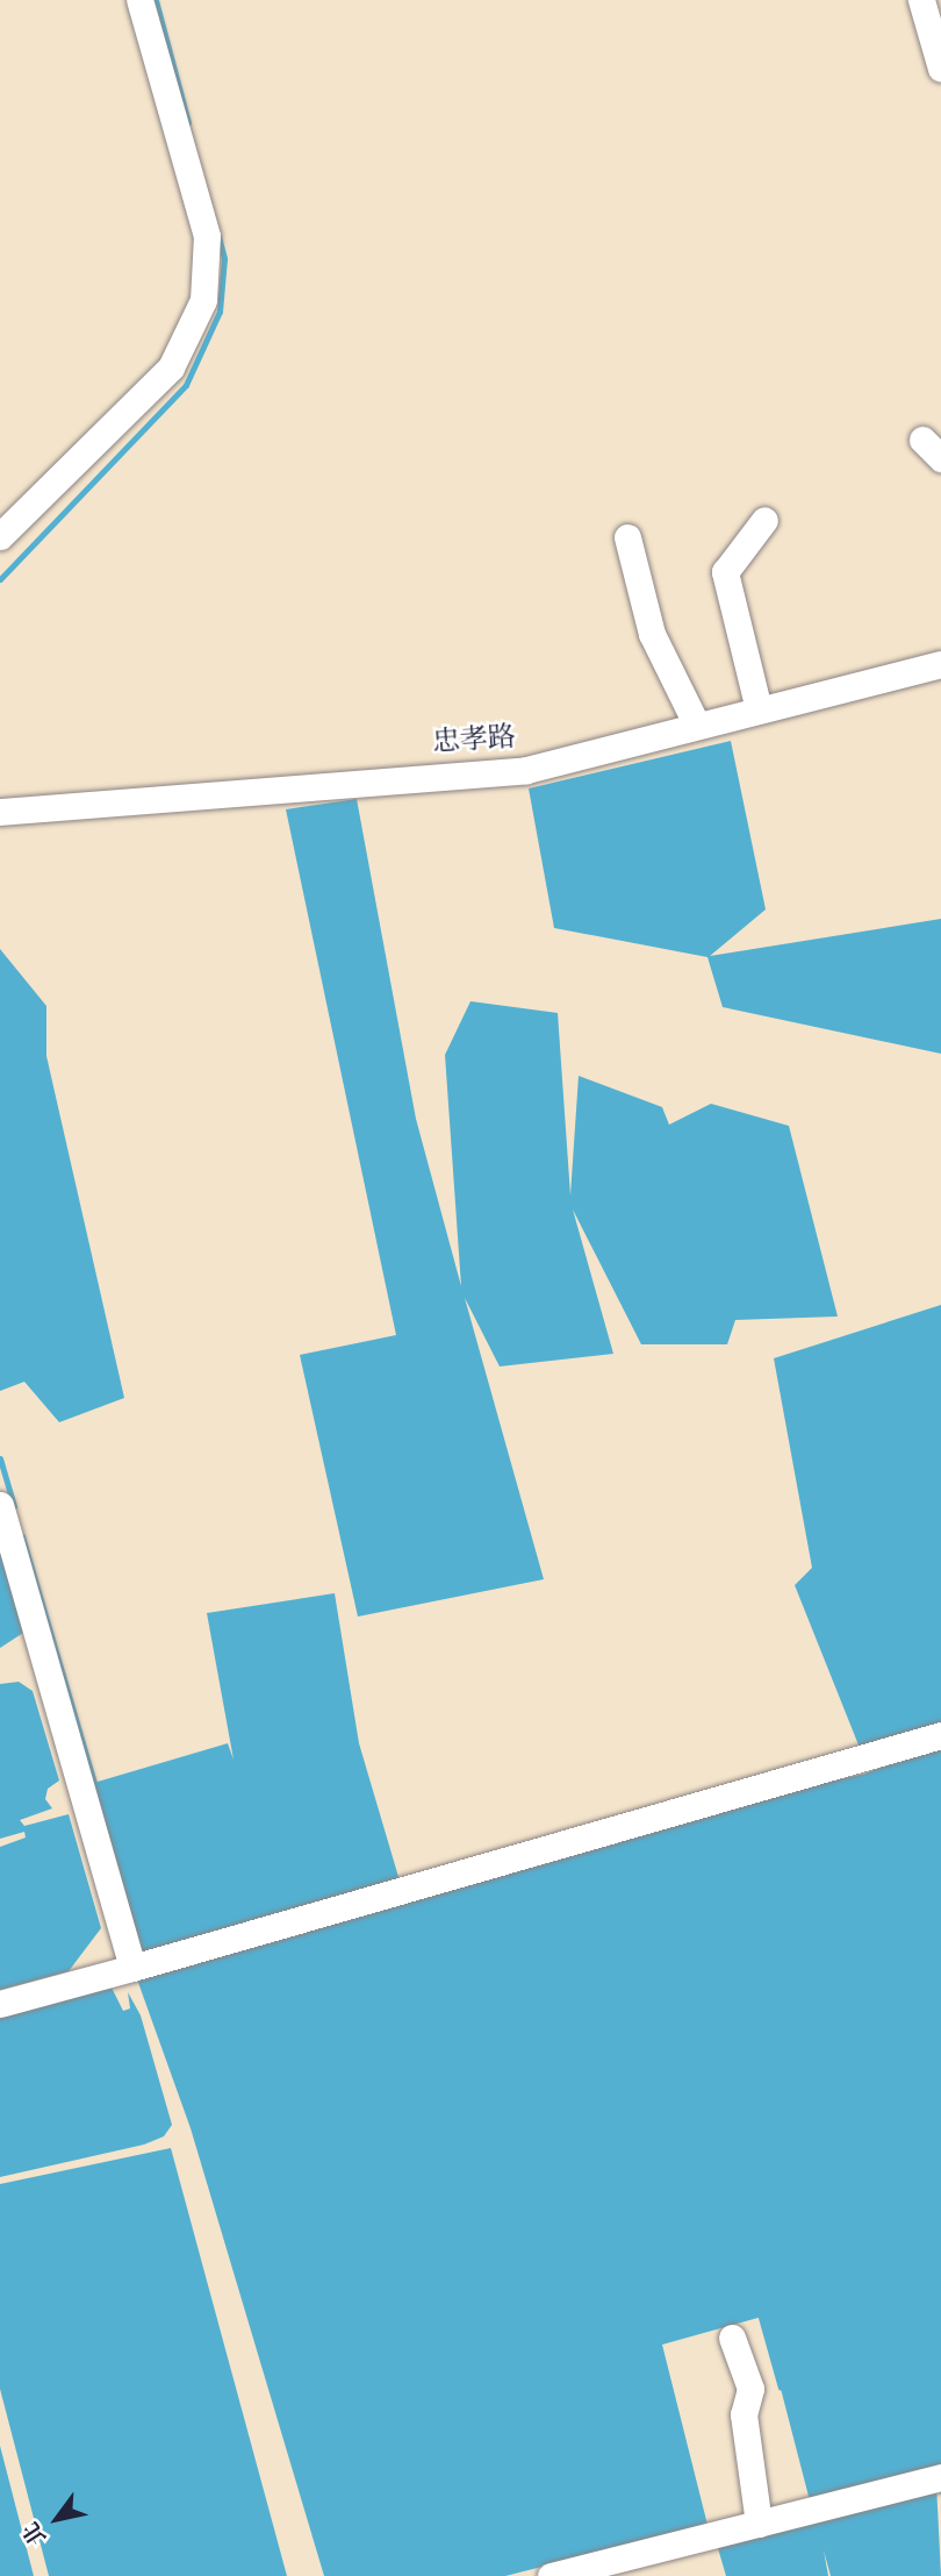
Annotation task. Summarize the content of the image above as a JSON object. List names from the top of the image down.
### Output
{
  "streets": {
    "street": ["忠孝路"]
  },
  "north": "bottom left"
}
